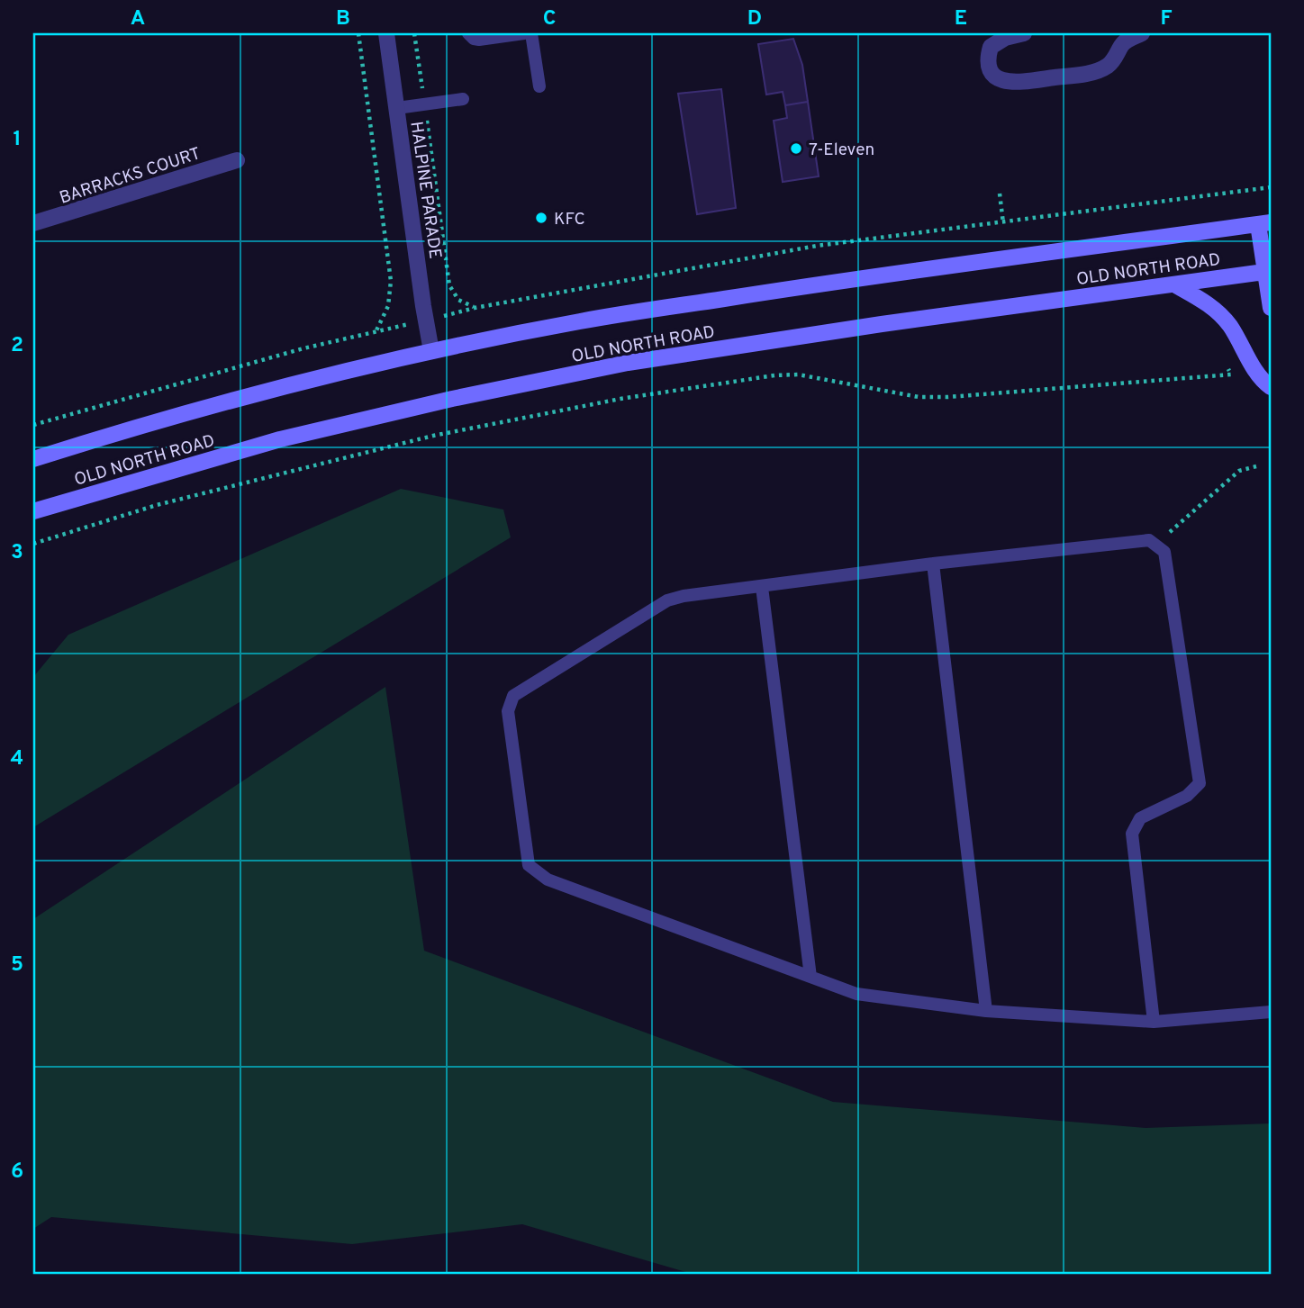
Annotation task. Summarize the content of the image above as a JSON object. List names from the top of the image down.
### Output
{
  "streets": {
    "main road": ["OLD NORTH ROAD"],
    "street": ["BARRACKS COURT", "HALPINE PARADE"]
  },
  "crossings": [
    ["HALPINE PARADE", "OLD NORTH ROAD"]
  ],
  "places": ["7-Eleven", "KFC"],
  "grid": {
    "columns": [
      "A",
      "B",
      "C",
      "D",
      "E",
      "F"
    ],
    "rows": [
      "1",
      "2",
      "3",
      "4",
      "5",
      "6"
    ]
  }
}
